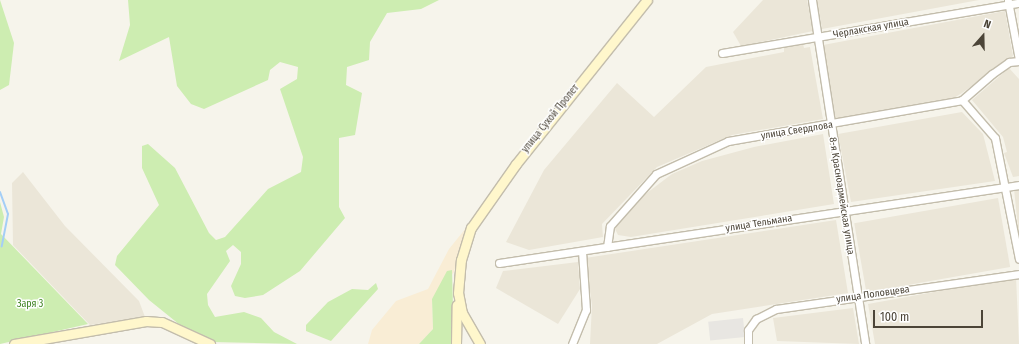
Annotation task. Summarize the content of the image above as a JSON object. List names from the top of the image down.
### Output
{
  "streets": {
    "main road": ["улица Сухой Пролет"],
    "street": [
      "Черлакская улица",
      "улица Свердлова",
      "8-я Красноармейская улица",
      "улица Тельмана",
      "улица Половцева"
    ]
  },
  "crossings": [
    ["Черлакская улица", "8-я Красноармейская улица"],
    ["улица Свердлова", "8-я Красноармейская улица"],
    ["улица Свердлова", "улица Тельмана"],
    ["8-я Красноармейская улица", "улица Тельмана"],
    ["8-я Красноармейская улица", "улица Половцева"]
  ],
  "parks": ["Заря 3"],
  "scale_bar": "100 m",
  "north": "top"
}
